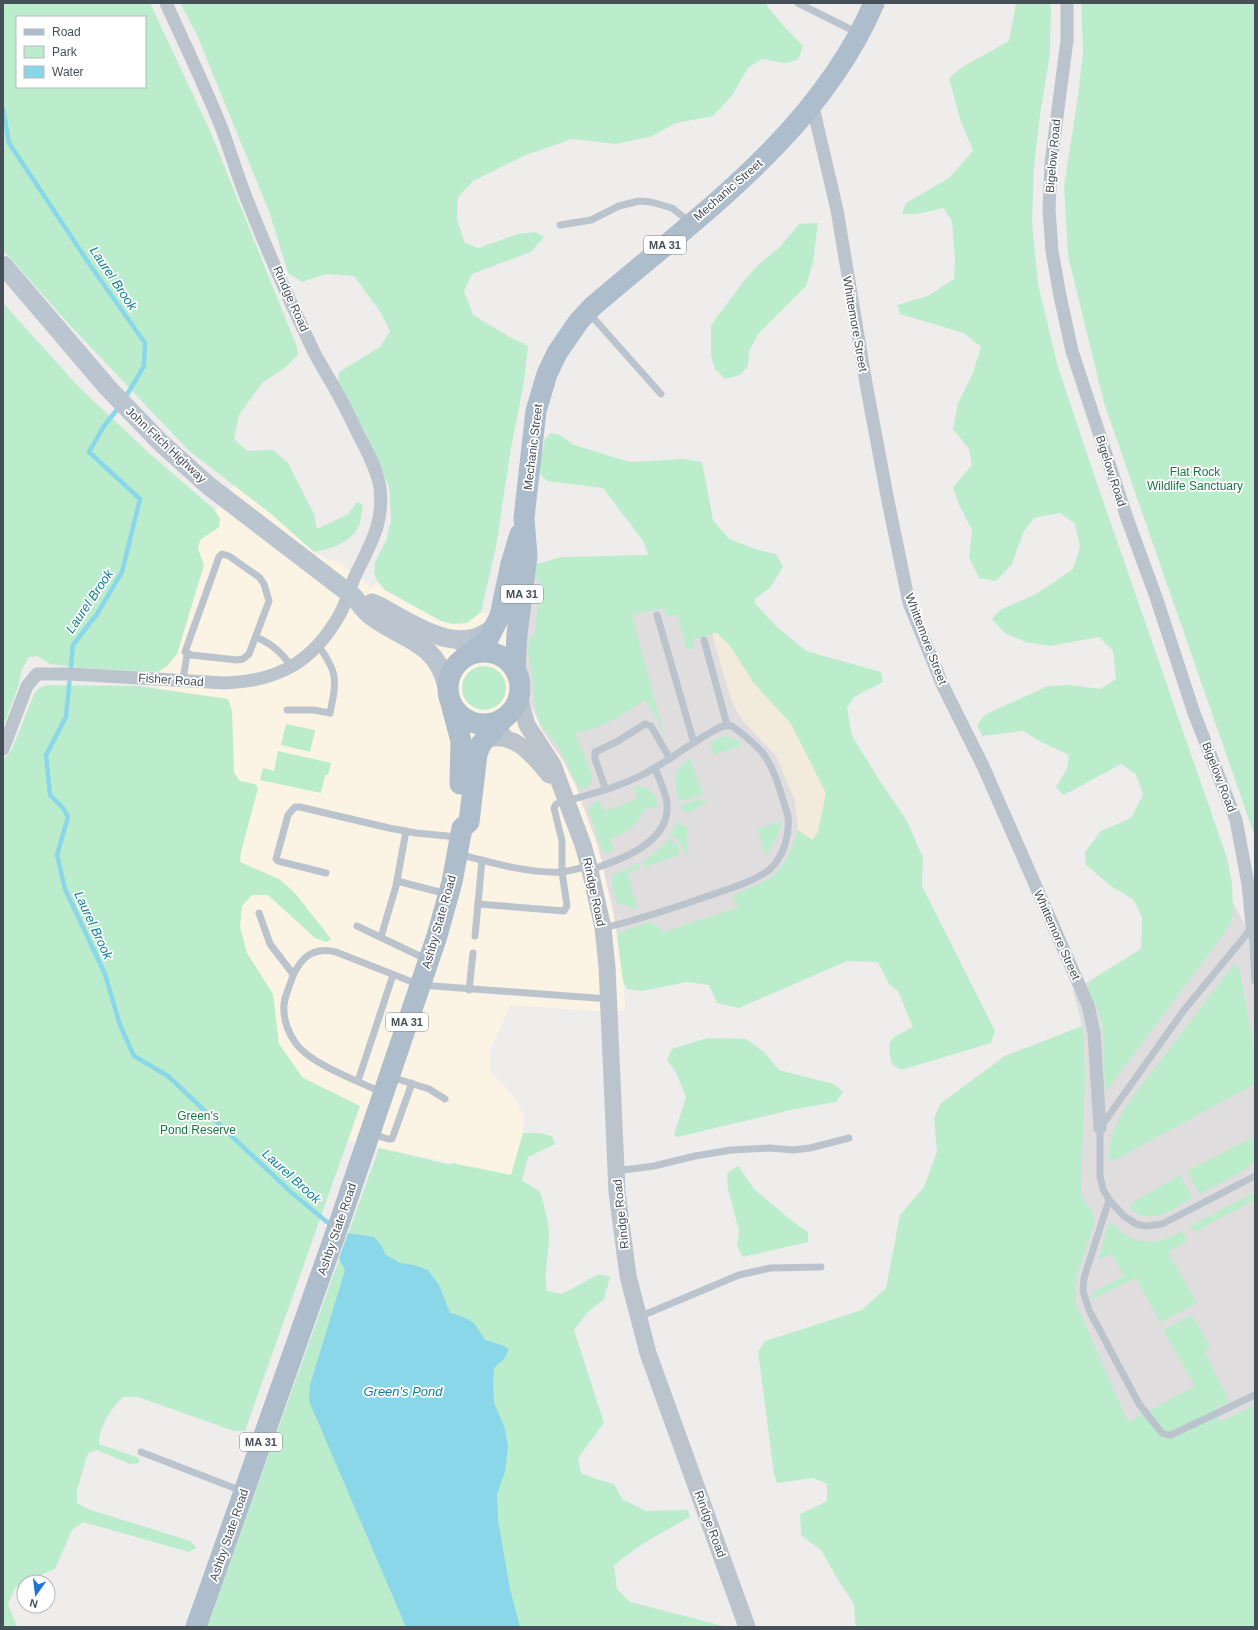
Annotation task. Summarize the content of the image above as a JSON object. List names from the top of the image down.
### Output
{
  "streets": {
    "main road": [
      "Mechanic Street",
      "MA 31",
      "John Fitch Highway",
      "Ashby State Road"
    ],
    "street": [
      "Bigelow Road",
      "Rindge Road",
      "Whittemore Street",
      "Fisher Road"
    ]
  },
  "crossings": [
    ["Mechanic Street", "MA 31"],
    ["Mechanic Street", "Rindge Road"],
    ["Mechanic Street", "Whittemore Street"],
    ["Mechanic Street", "John Fitch Highway"],
    ["Mechanic Street", "Ashby State Road"],
    ["MA 31", "Rindge Road"],
    ["MA 31", "John Fitch Highway"],
    ["MA 31", "Ashby State Road"],
    ["Rindge Road", "John Fitch Highway"],
    ["Rindge Road", "Fisher Road"],
    ["Rindge Road", "Ashby State Road"],
    ["John Fitch Highway", "Fisher Road"],
    ["John Fitch Highway", "Ashby State Road"]
  ],
  "water": ["Laurel Brook", "Green's Pond"],
  "parks": ["Flat Rock Wildlife Sanctuary", "Green's Pond Reserve"],
  "legend": ["Road", "Park", "Water"],
  "north": "bottom"
}
